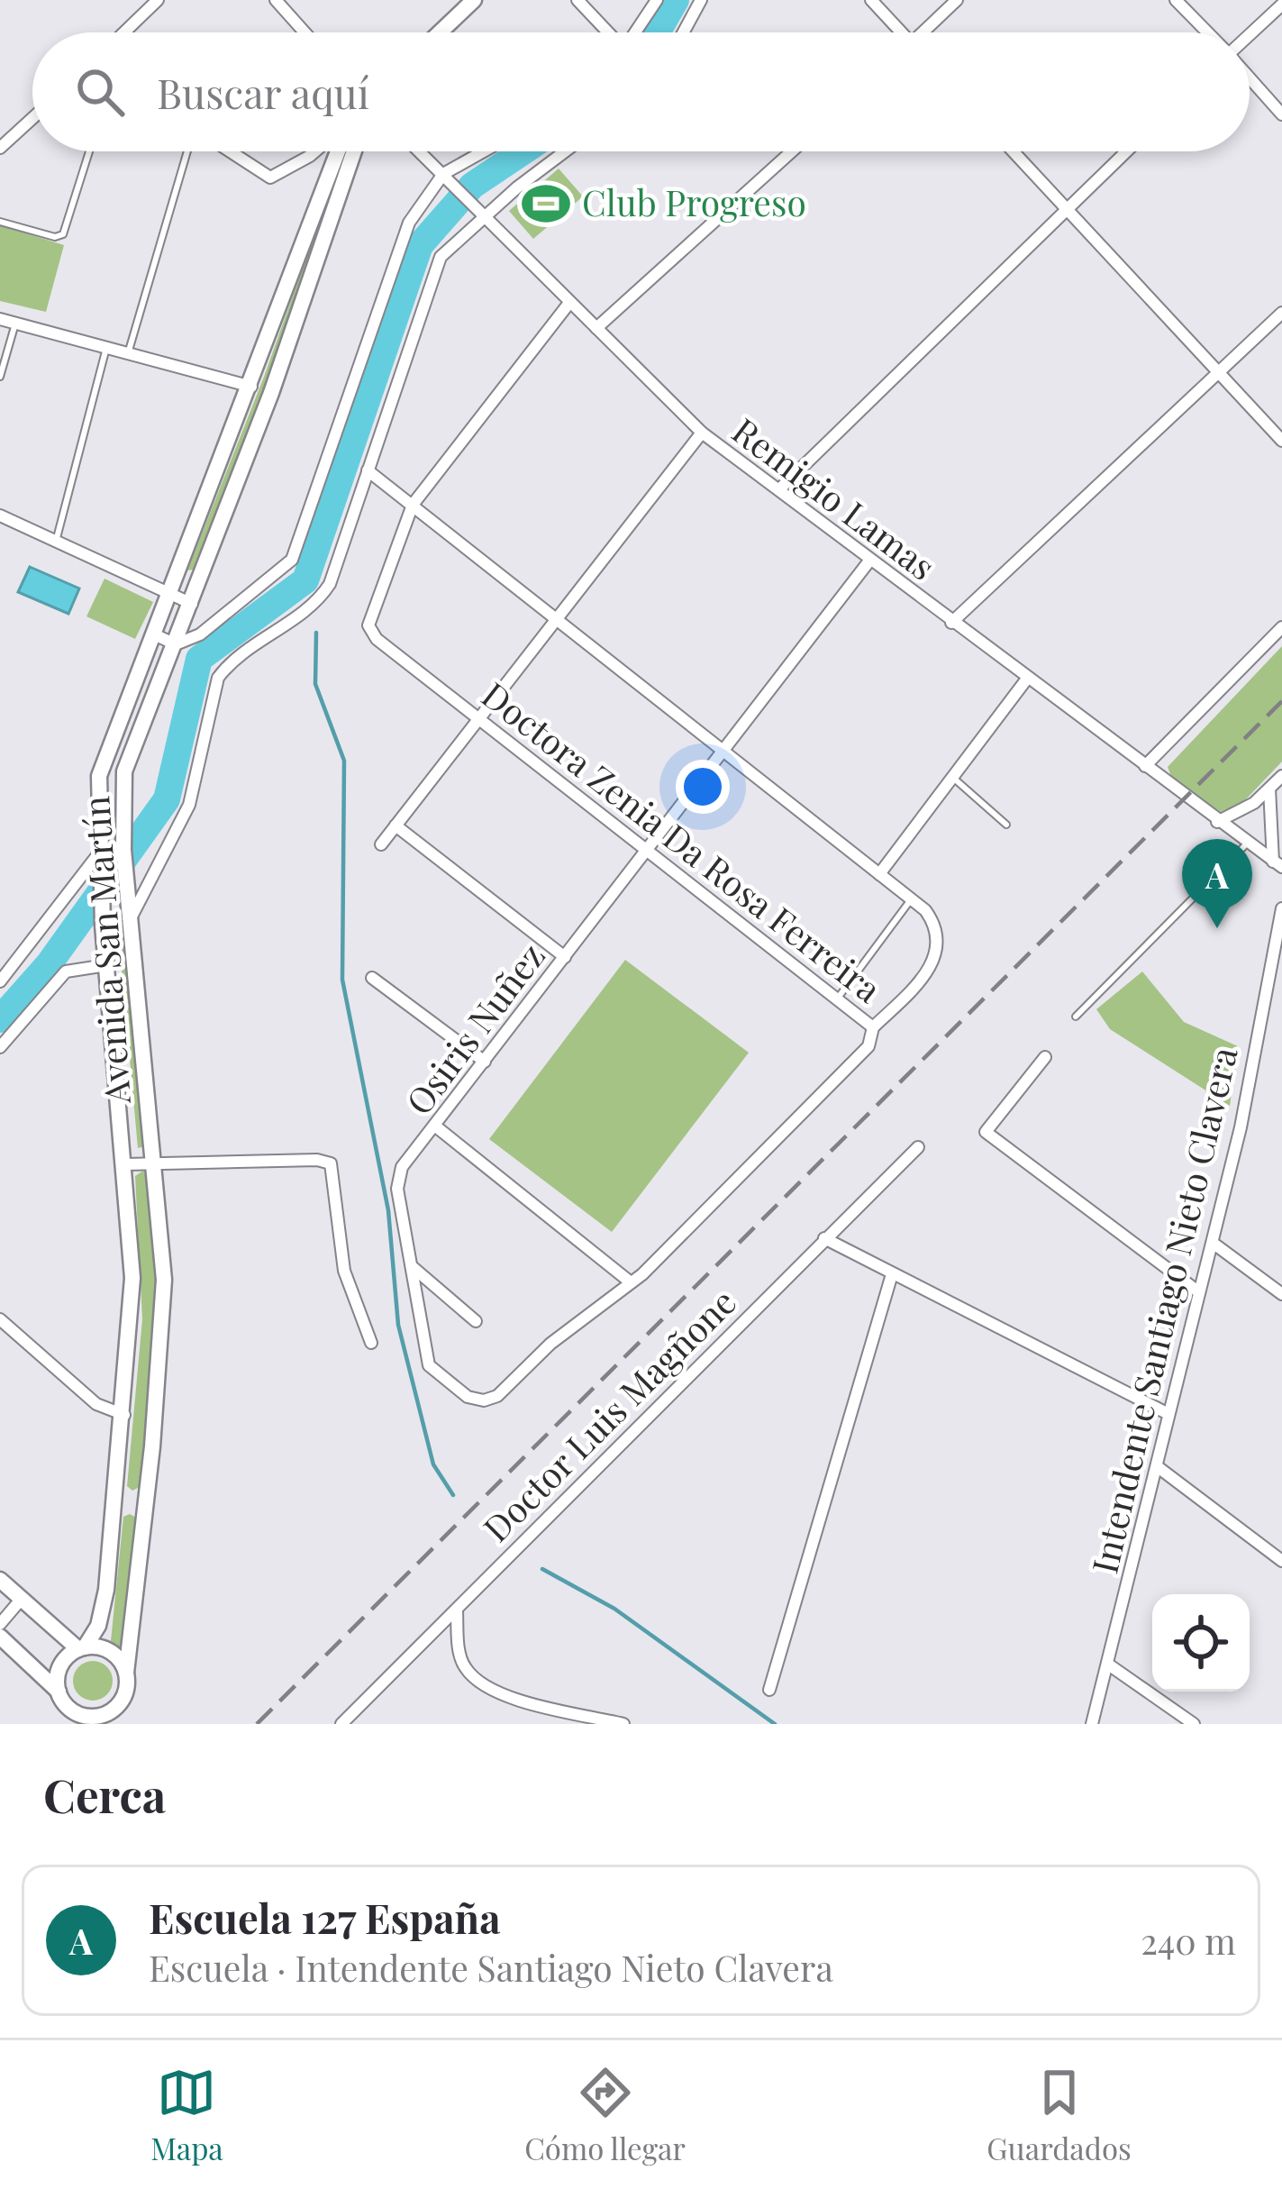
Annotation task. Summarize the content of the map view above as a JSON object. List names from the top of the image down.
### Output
{
  "streets": {
    "street": [
      "Remigio Lamas",
      "Doctora Zenia Da Rosa Ferreira",
      "Avenida San Martín",
      "Osiris Nuñez",
      "Intendente Santiago Nieto Clavera",
      "Doctor Luis Magñone"
    ]
  },
  "crossings": [
    ["Remigio Lamas", "Osiris Nuñez"],
    ["Doctora Zenia Da Rosa Ferreira", "Osiris Nuñez"]
  ],
  "places": {
    "sports": ["Club Progreso"]
  },
  "page": {
    "search": "Buscar aquí",
    "pins": "A",
    "heading": "Cerca",
    "list": [
      {
        "mark": "A",
        "name": "Escuela 127 España",
        "note": "Escuela · Intendente Santiago Nieto Clavera",
        "value": "240 m"
      }
    ],
    "nav": ["Mapa", "Cómo llegar", "Guardados"]
  }
}
